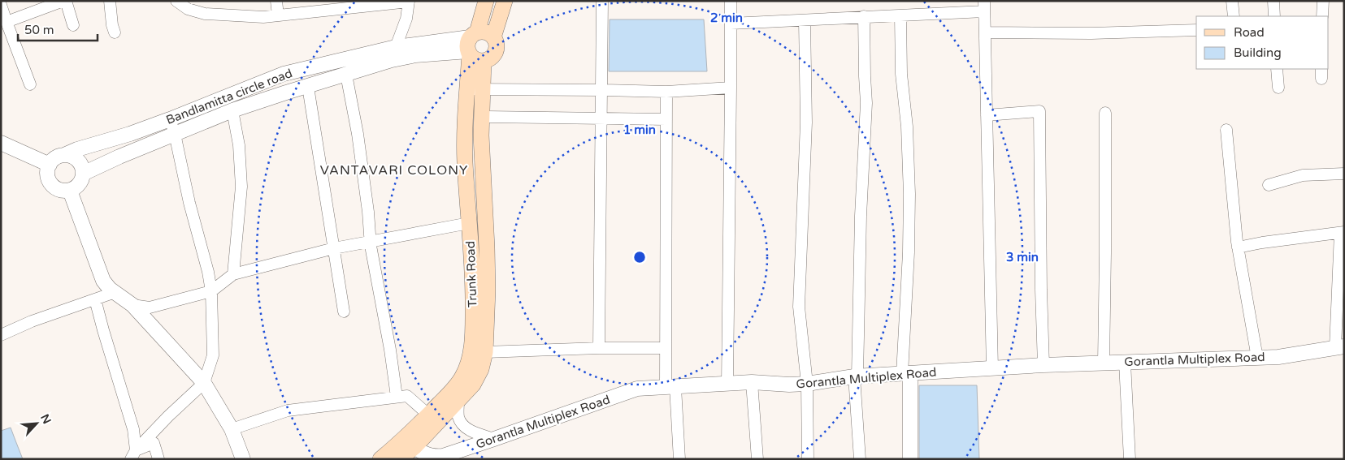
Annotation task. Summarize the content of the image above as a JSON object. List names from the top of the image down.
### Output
{
  "streets": {
    "main road": ["Trunk Road"],
    "street": ["Bandlamitta circle road", "Gorantla Multiplex Road"]
  },
  "crossings": [
    ["Trunk Road", "Gorantla Multiplex Road"]
  ],
  "districts": ["VANTAVARI COLONY"],
  "legend": ["Road", "Building"],
  "scale_bar": "50 m",
  "north": "top right",
  "rings": ["2 min", "1 min", "3 min"]
}
